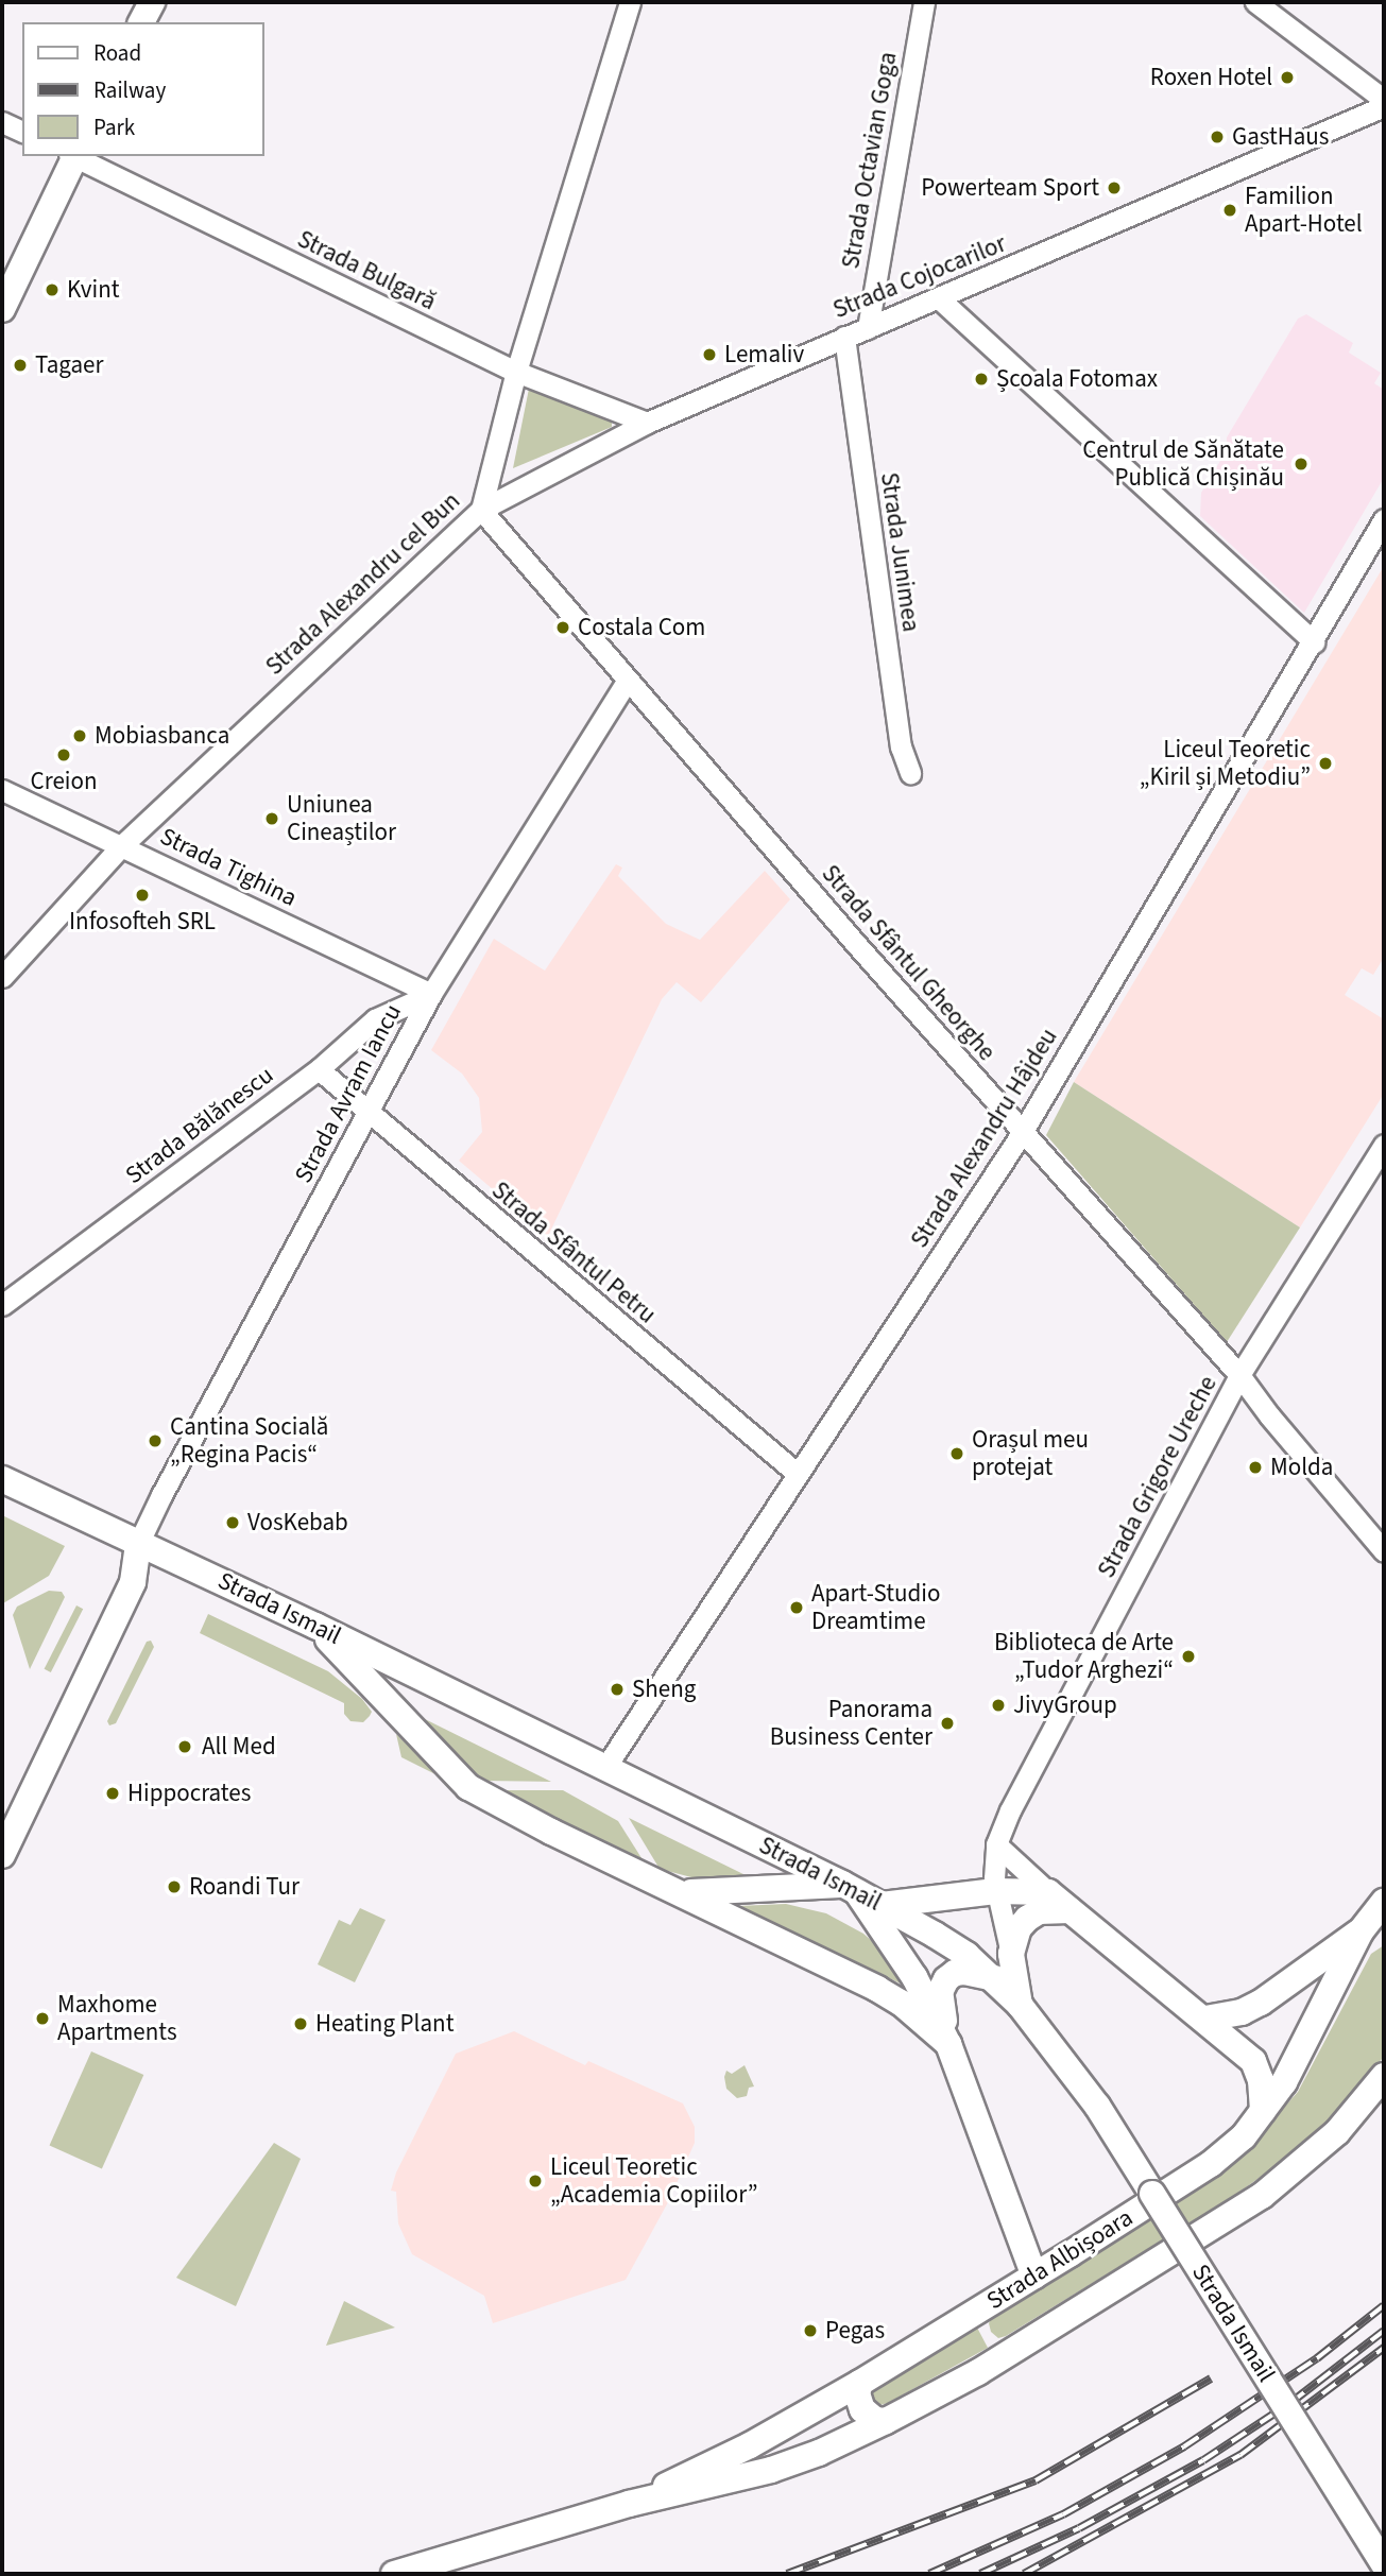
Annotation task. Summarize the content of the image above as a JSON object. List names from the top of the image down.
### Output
{
  "streets": {
    "main road": ["Strada Ismail", "Strada Albișoara"],
    "street": [
      "Strada Octavian Goga",
      "Strada Bulgară",
      "Strada Cojocarilor",
      "Strada Junimea",
      "Strada Alexandru cel Bun",
      "Strada Tighina",
      "Strada Sfântul Gheorghe",
      "Strada Avram Iancu",
      "Strada Bălănescu",
      "Strada Alexandru Hâjdeu",
      "Strada Sfântul Petru",
      "Strada Grigore Ureche"
    ]
  },
  "crossings": [
    ["Strada Octavian Goga", "Strada Cojocarilor"],
    ["Strada Bulgară", "Strada Cojocarilor"],
    ["Strada Bulgară", "Strada Alexandru cel Bun"],
    ["Strada Cojocarilor", "Strada Junimea"],
    ["Strada Cojocarilor", "Strada Alexandru cel Bun"],
    ["Strada Cojocarilor", "Strada Sfântul Gheorghe"],
    ["Strada Alexandru cel Bun", "Strada Tighina"],
    ["Strada Alexandru cel Bun", "Strada Sfântul Gheorghe"],
    ["Strada Tighina", "Strada Avram Iancu"],
    ["Strada Tighina", "Strada Bălănescu"],
    ["Strada Sfântul Gheorghe", "Strada Avram Iancu"],
    ["Strada Sfântul Gheorghe", "Strada Alexandru Hâjdeu"],
    ["Strada Sfântul Gheorghe", "Strada Grigore Ureche"],
    ["Strada Avram Iancu", "Strada Bălănescu"],
    ["Strada Avram Iancu", "Strada Sfântul Petru"],
    ["Strada Avram Iancu", "Strada Ismail"],
    ["Strada Bălănescu", "Strada Sfântul Petru"],
    ["Strada Alexandru Hâjdeu", "Strada Sfântul Petru"],
    ["Strada Alexandru Hâjdeu", "Strada Ismail"]
  ],
  "places": [
    "Roxen Hotel",
    "GastHaus",
    "Powerteam Sport",
    "Familion Apart-Hotel",
    "Kvint",
    "Lemaliv",
    "Tagaer",
    "Școala Fotomax",
    "Centrul de Sănătate Publică Chișinău",
    "Costala Com",
    "Mobiasbanca",
    "Creion",
    "Liceul Teoretic „Kiril și Metodiu”",
    "Uniunea Cineaștilor",
    "Infosofteh SRL",
    "Cantina Socială „Regina Pacis“",
    "Orașul meu protejat",
    "Molda",
    "VosKebab",
    "Apart-Studio Dreamtime",
    "Biblioteca de Arte „Tudor Arghezi“",
    "Sheng",
    "JivyGroup",
    "Panorama Business Center",
    "All Med",
    "Hippocrates",
    "Roandi Tur",
    "Maxhome Apartments",
    "Heating Plant",
    "Liceul Teoretic „Academia Copiilor”",
    "Pegas"
  ],
  "legend": ["Road", "Railway", "Park"]
}
